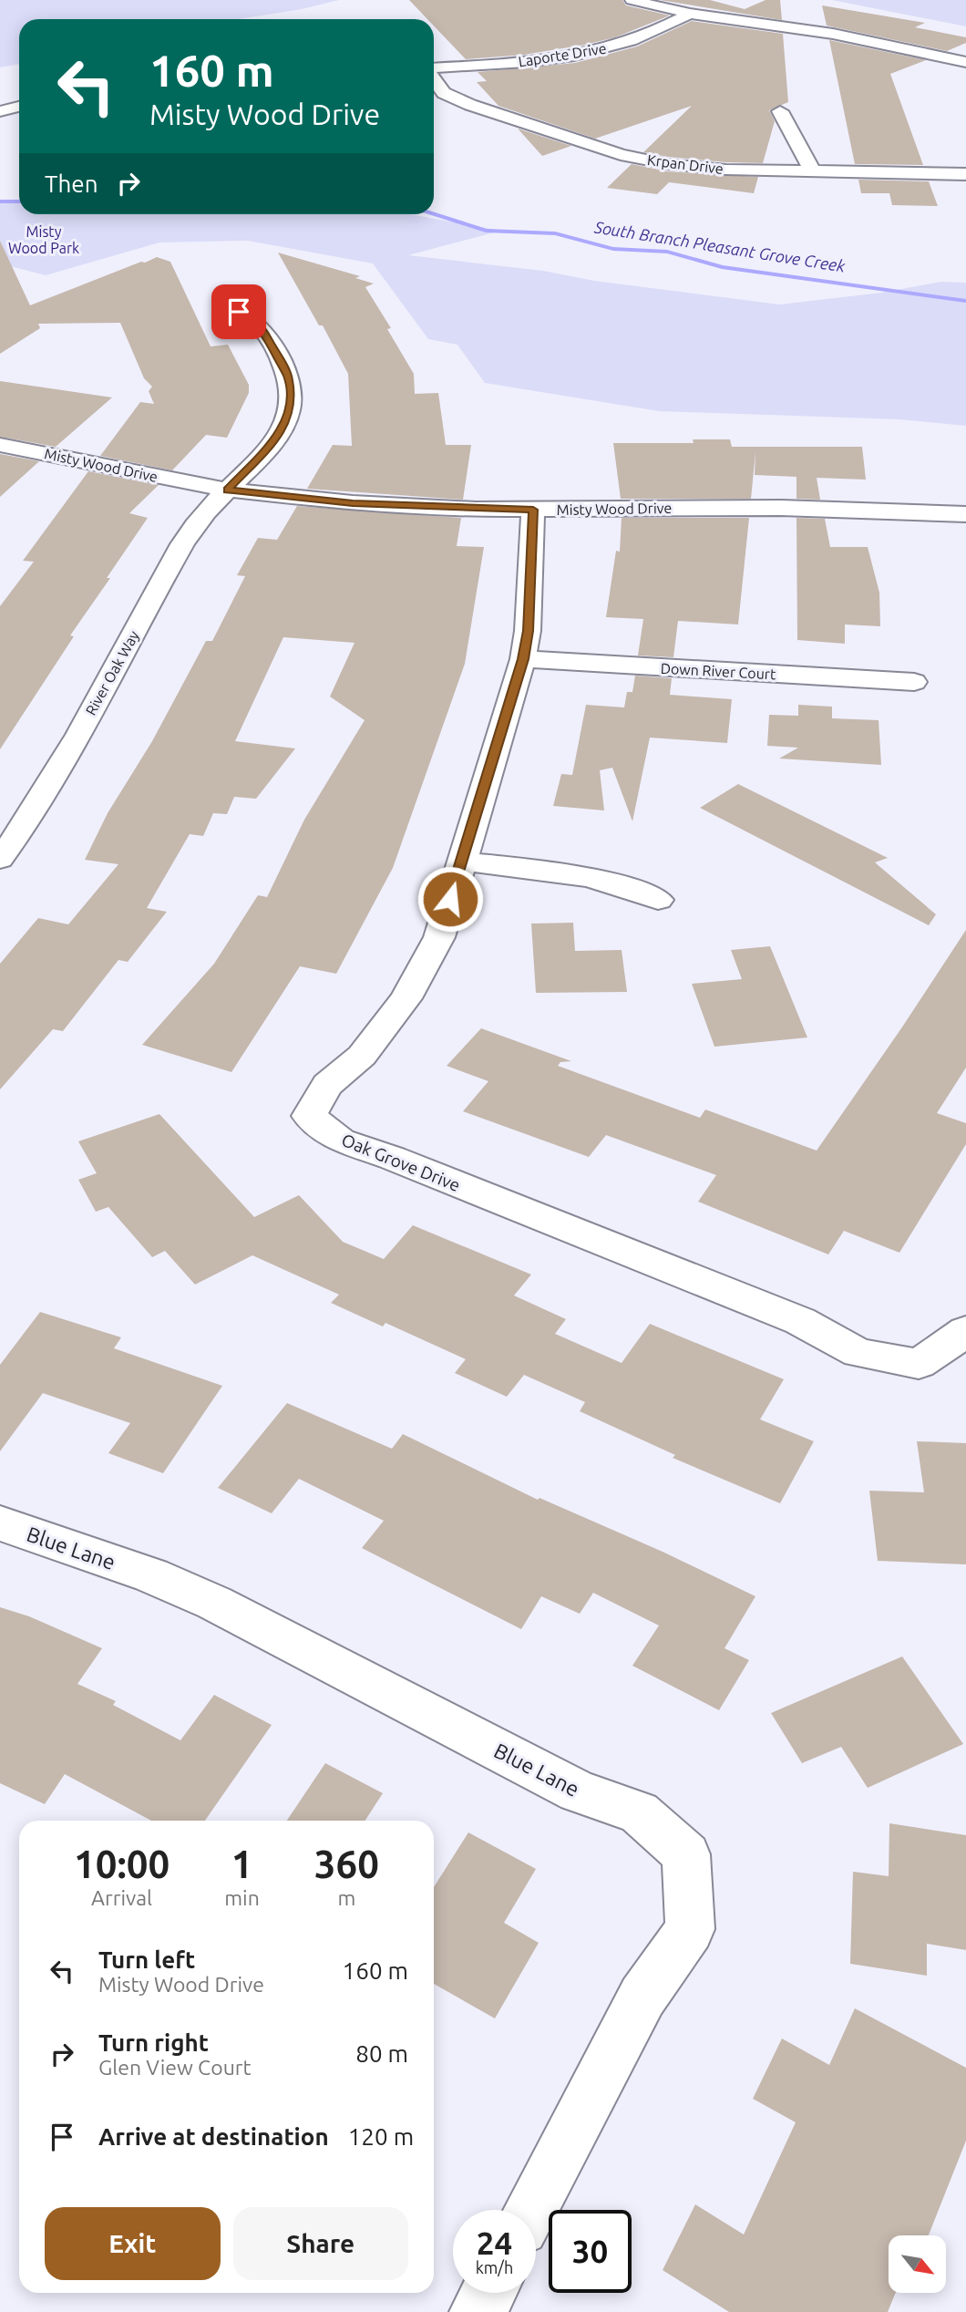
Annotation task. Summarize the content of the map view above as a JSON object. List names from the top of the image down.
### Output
{
  "streets": {
    "street": [
      "Laporte Drive",
      "Krpan Drive",
      "Misty Wood Drive",
      "Down River Court",
      "River Oak Way",
      "Oak Grove Drive",
      "Blue Lane"
    ]
  },
  "crossings": [
    ["Misty Wood Drive", "River Oak Way"],
    ["Misty Wood Drive", "Oak Grove Drive"],
    ["Down River Court", "Oak Grove Drive"]
  ],
  "water": ["South Branch Pleasant Grove Creek"],
  "parks": ["Misty Wood Park"],
  "north": "bottom right",
  "page": {
    "turn": ["160 m", "Misty Wood Drive"],
    "then": "Then",
    "eta": [
      "10:00",
      "Arrival",
      "1",
      "min",
      "360",
      "m"
    ],
    "list": [
      {
        "name": "Turn left",
        "note": "Misty Wood Drive",
        "value": "160 m"
      },
      {
        "name": "Turn right",
        "note": "Glen View Court",
        "value": "80 m"
      },
      {
        "name": "Arrive at destination",
        "value": "120 m"
      }
    ],
    "buttons": ["Exit", "Share"],
    "speed": "24 km/h",
    "limit": "30"
  }
}
